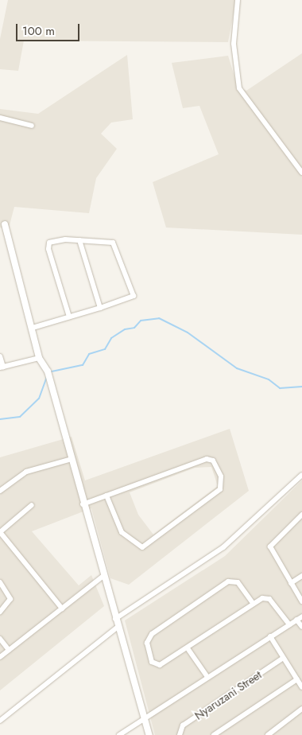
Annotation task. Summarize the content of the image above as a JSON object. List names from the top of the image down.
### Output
{
  "streets": {
    "street": ["Nyaruzani Street"]
  },
  "scale_bar": "100 m"
}
